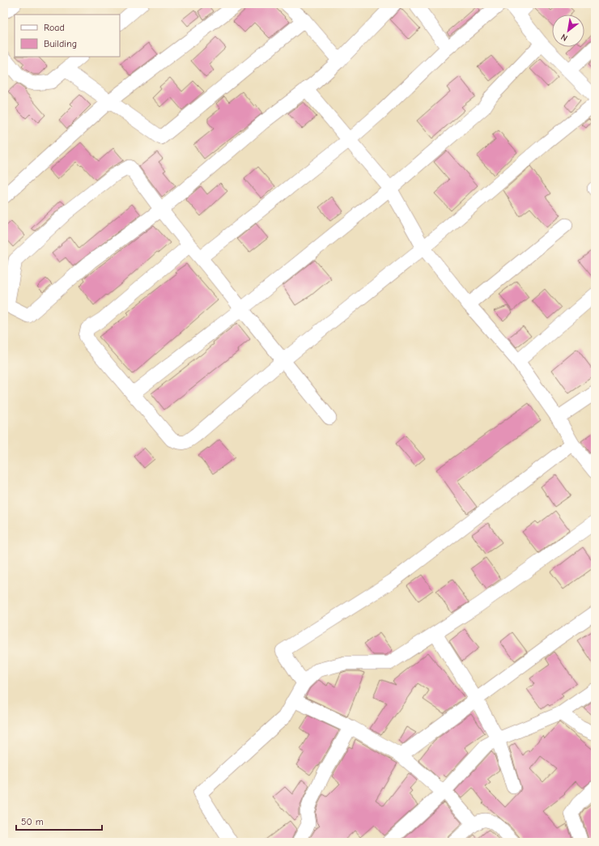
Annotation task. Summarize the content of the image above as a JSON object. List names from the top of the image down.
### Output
{
  "legend": ["Road", "Building"],
  "scale_bar": "50 m",
  "north": "bottom left"
}
